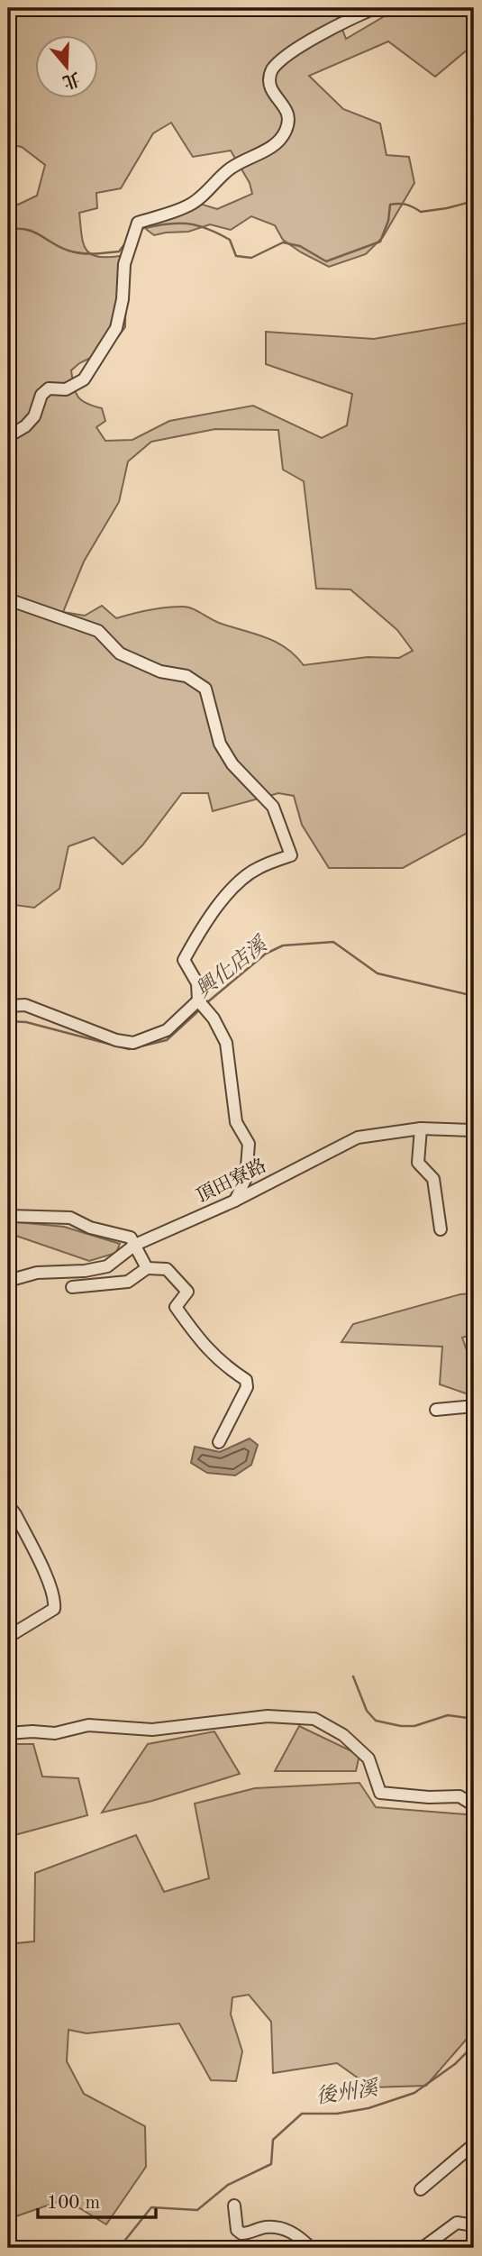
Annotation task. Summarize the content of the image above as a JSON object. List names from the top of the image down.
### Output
{
  "streets": {
    "street": ["頂田寮路"]
  },
  "water": ["興化店溪", "後州溪"],
  "scale_bar": "100 m",
  "north": "bottom"
}
